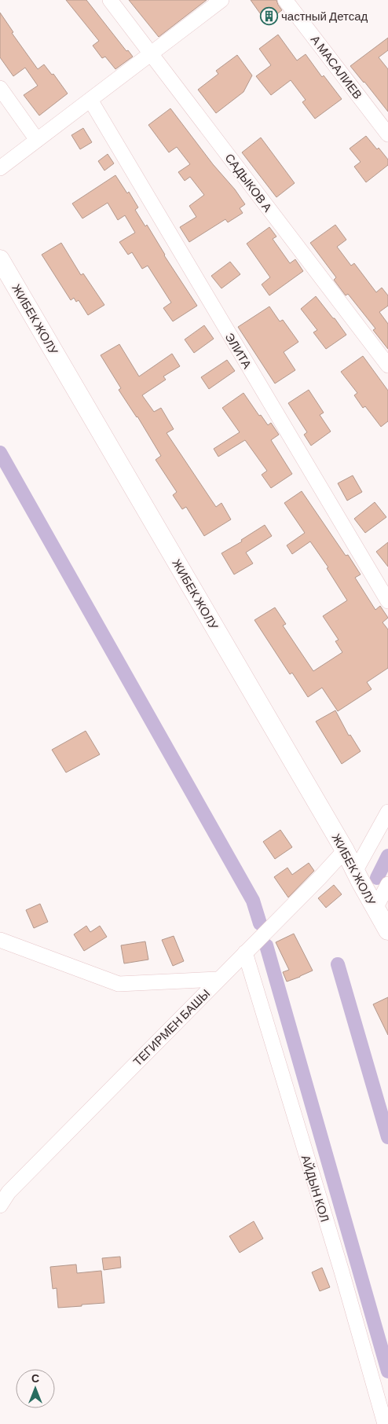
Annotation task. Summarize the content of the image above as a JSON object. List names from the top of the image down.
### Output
{
  "streets": {
    "main road": ["ЖИБЕК ЖОЛУ"],
    "street": [
      "А МАСАЛИЕВ",
      "САДЫКОВ А",
      "ЭЛИТА",
      "ТЕГИРМЕН БАШЫ",
      "АЙДЫН КОЛ"
    ]
  },
  "crossings": [
    ["ЖИБЕК ЖОЛУ", "ТЕГИРМЕН БАШЫ"],
    ["ТЕГИРМЕН БАШЫ", "АЙДЫН КОЛ"]
  ],
  "places": {
    "building": ["частный Детсад"]
  },
  "north": "top"
}
